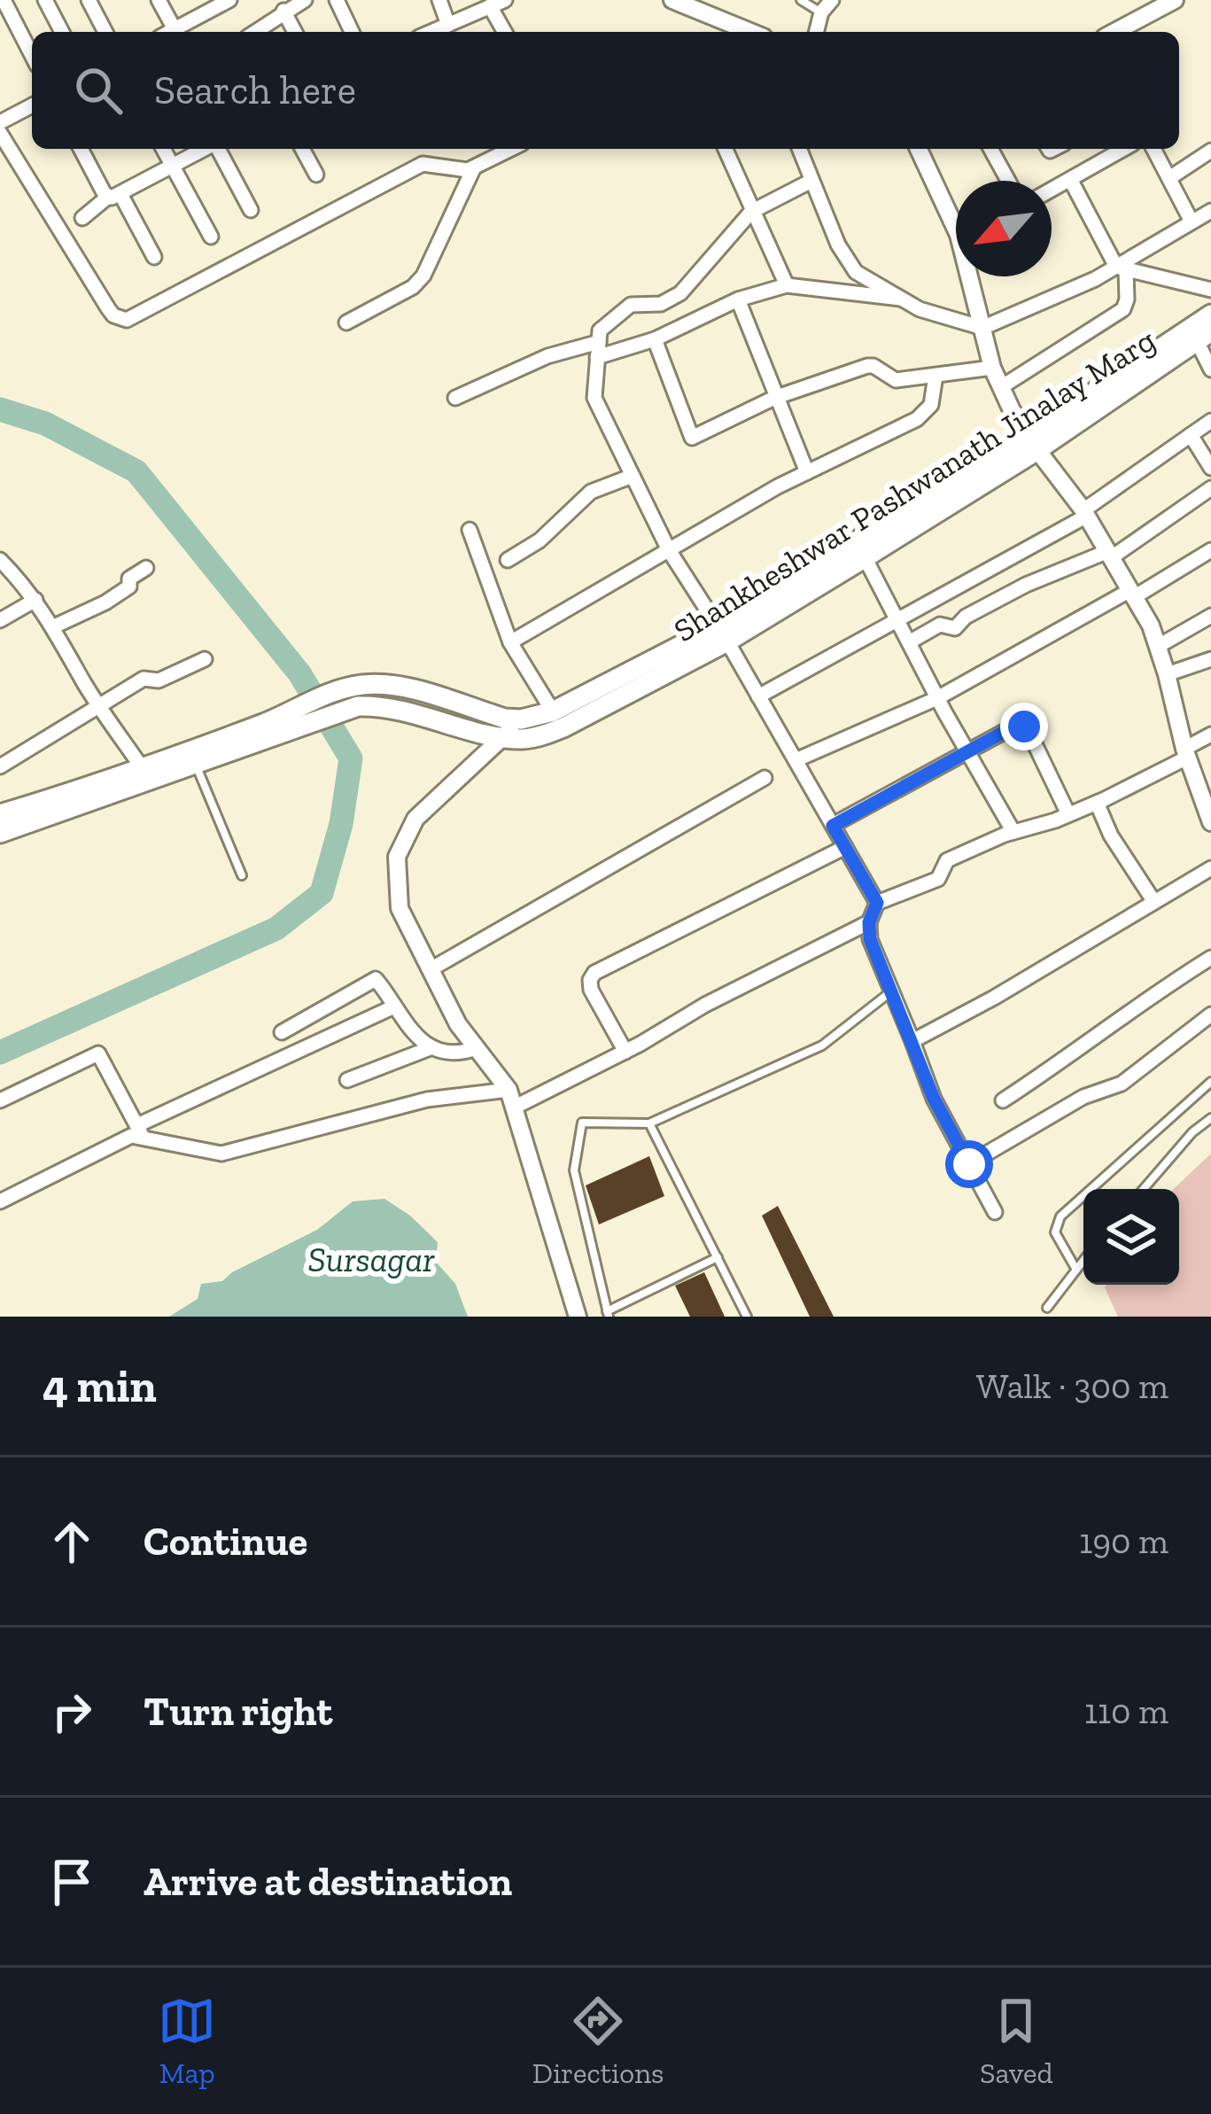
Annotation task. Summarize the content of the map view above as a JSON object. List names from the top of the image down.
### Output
{
  "streets": {
    "main road": ["Shankheshwar Pashwanath Jinalay Marg"]
  },
  "water": ["Sursagar"],
  "north": "bottom left",
  "page": {
    "search": "Search here",
    "heading": ["4 min", "Walk · 300 m"],
    "list": [
      ["Continue", "190 m"],
      ["Turn right", "110 m"],
      "Arrive at destination"
    ],
    "nav": ["Map", "Directions", "Saved"]
  }
}
